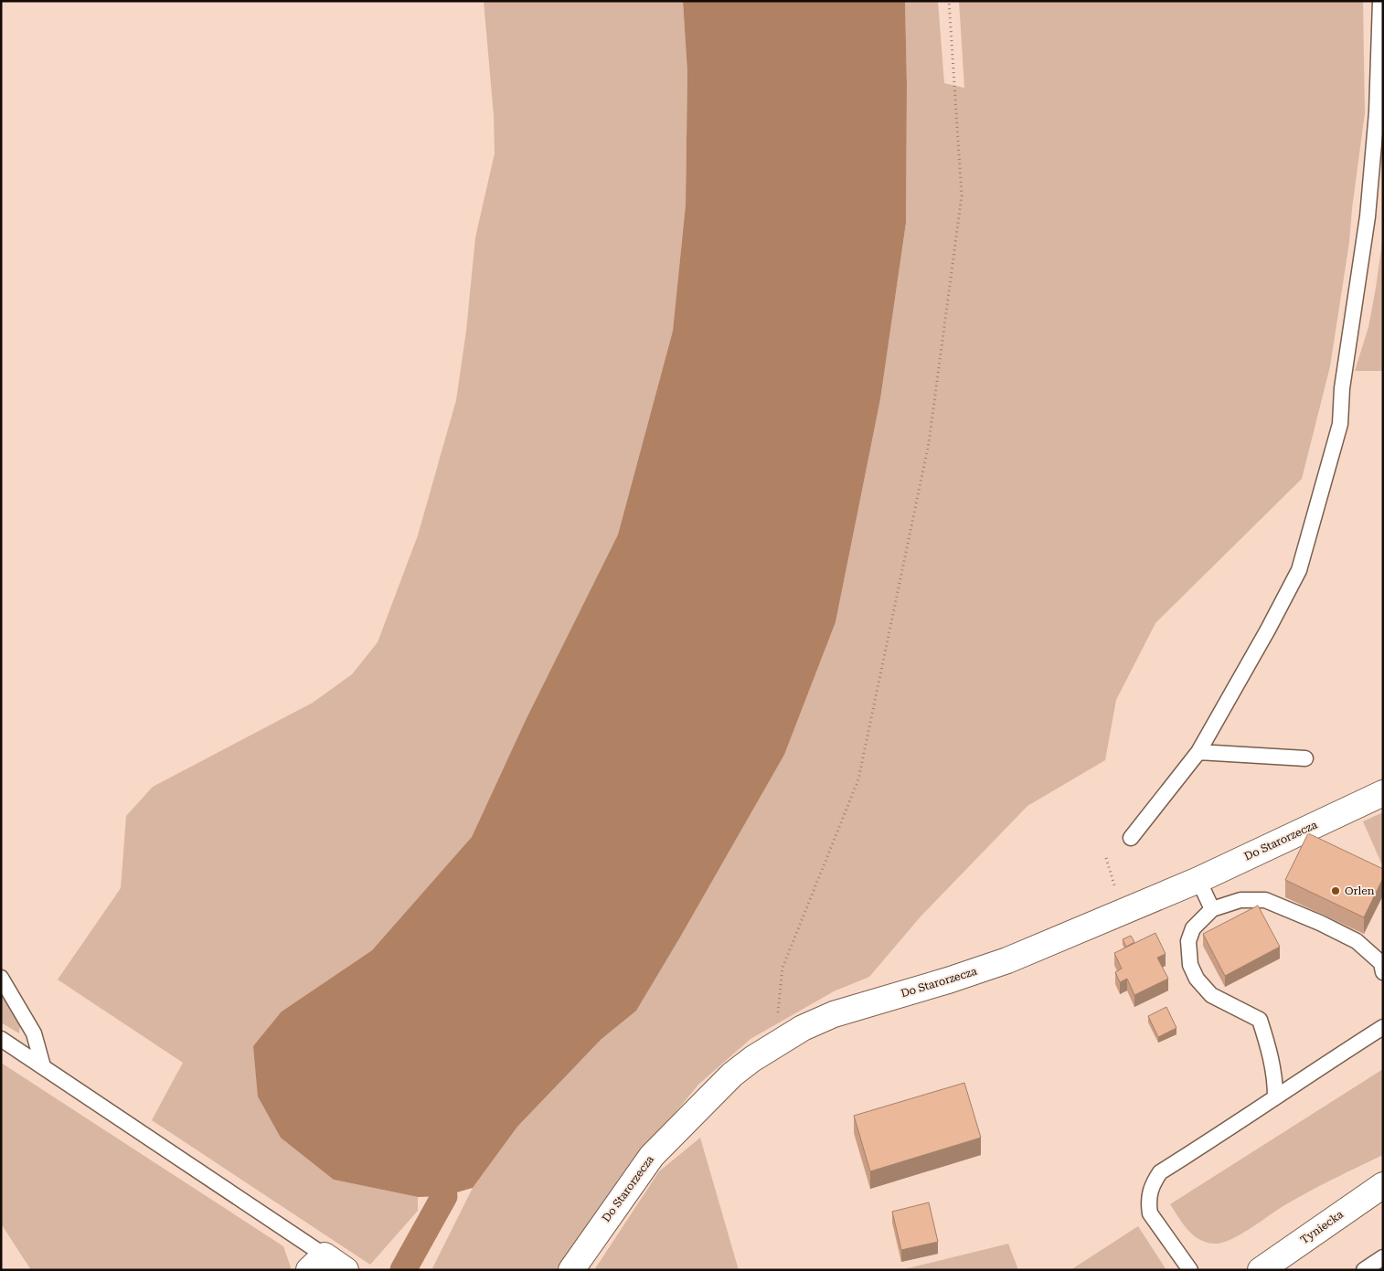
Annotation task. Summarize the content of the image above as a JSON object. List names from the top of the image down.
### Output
{
  "streets": {
    "street": ["Do Starorzecza", "Tyniecka"]
  },
  "places": ["Orlen"]
}
